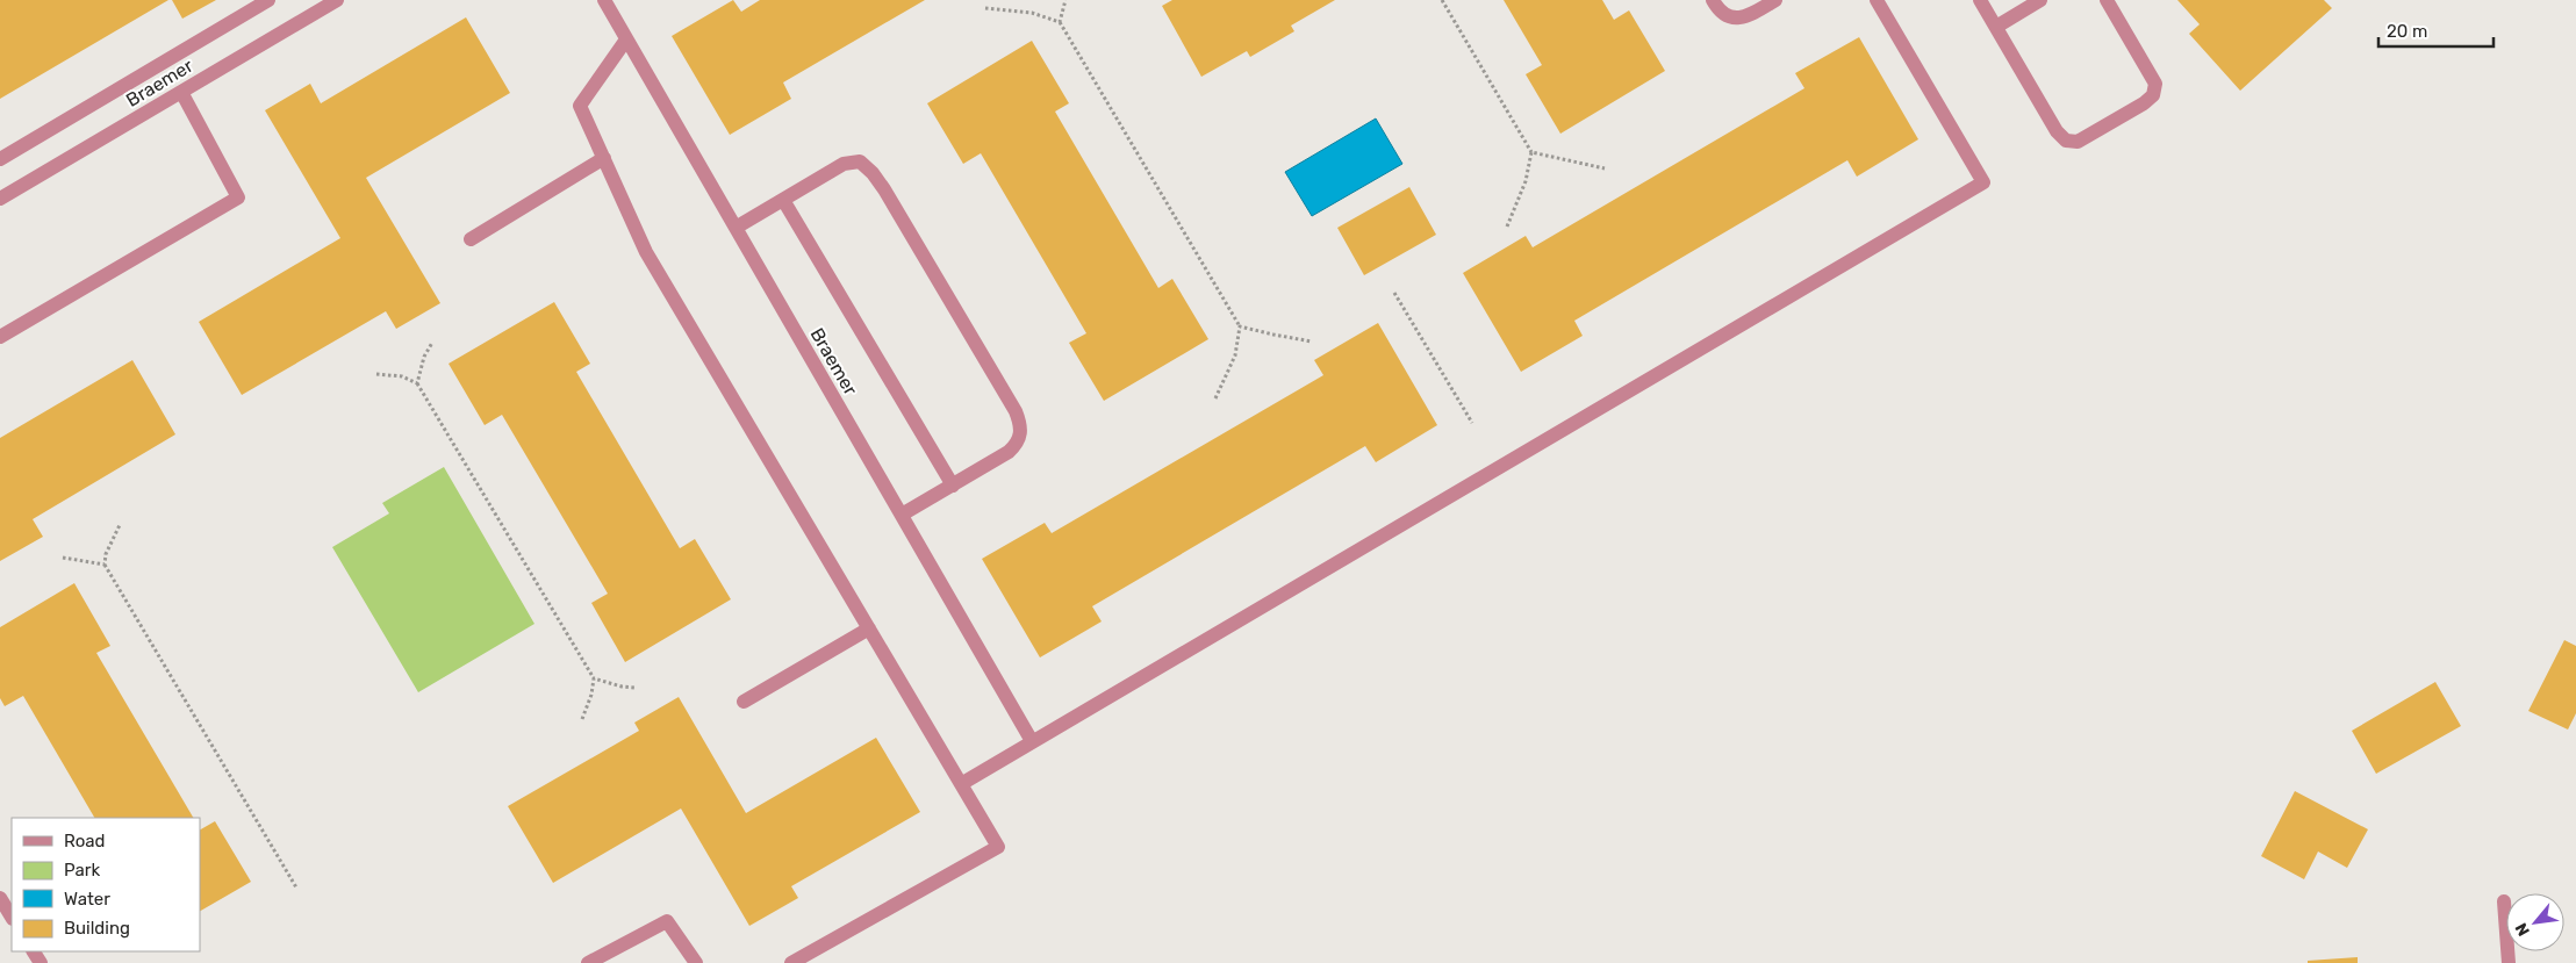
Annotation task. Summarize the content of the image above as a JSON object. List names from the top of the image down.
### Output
{
  "streets": {
    "street": ["Braemer"]
  },
  "legend": [
    "Road",
    "Park",
    "Water",
    "Building"
  ],
  "scale_bar": "20 m",
  "north": "bottom left"
}
